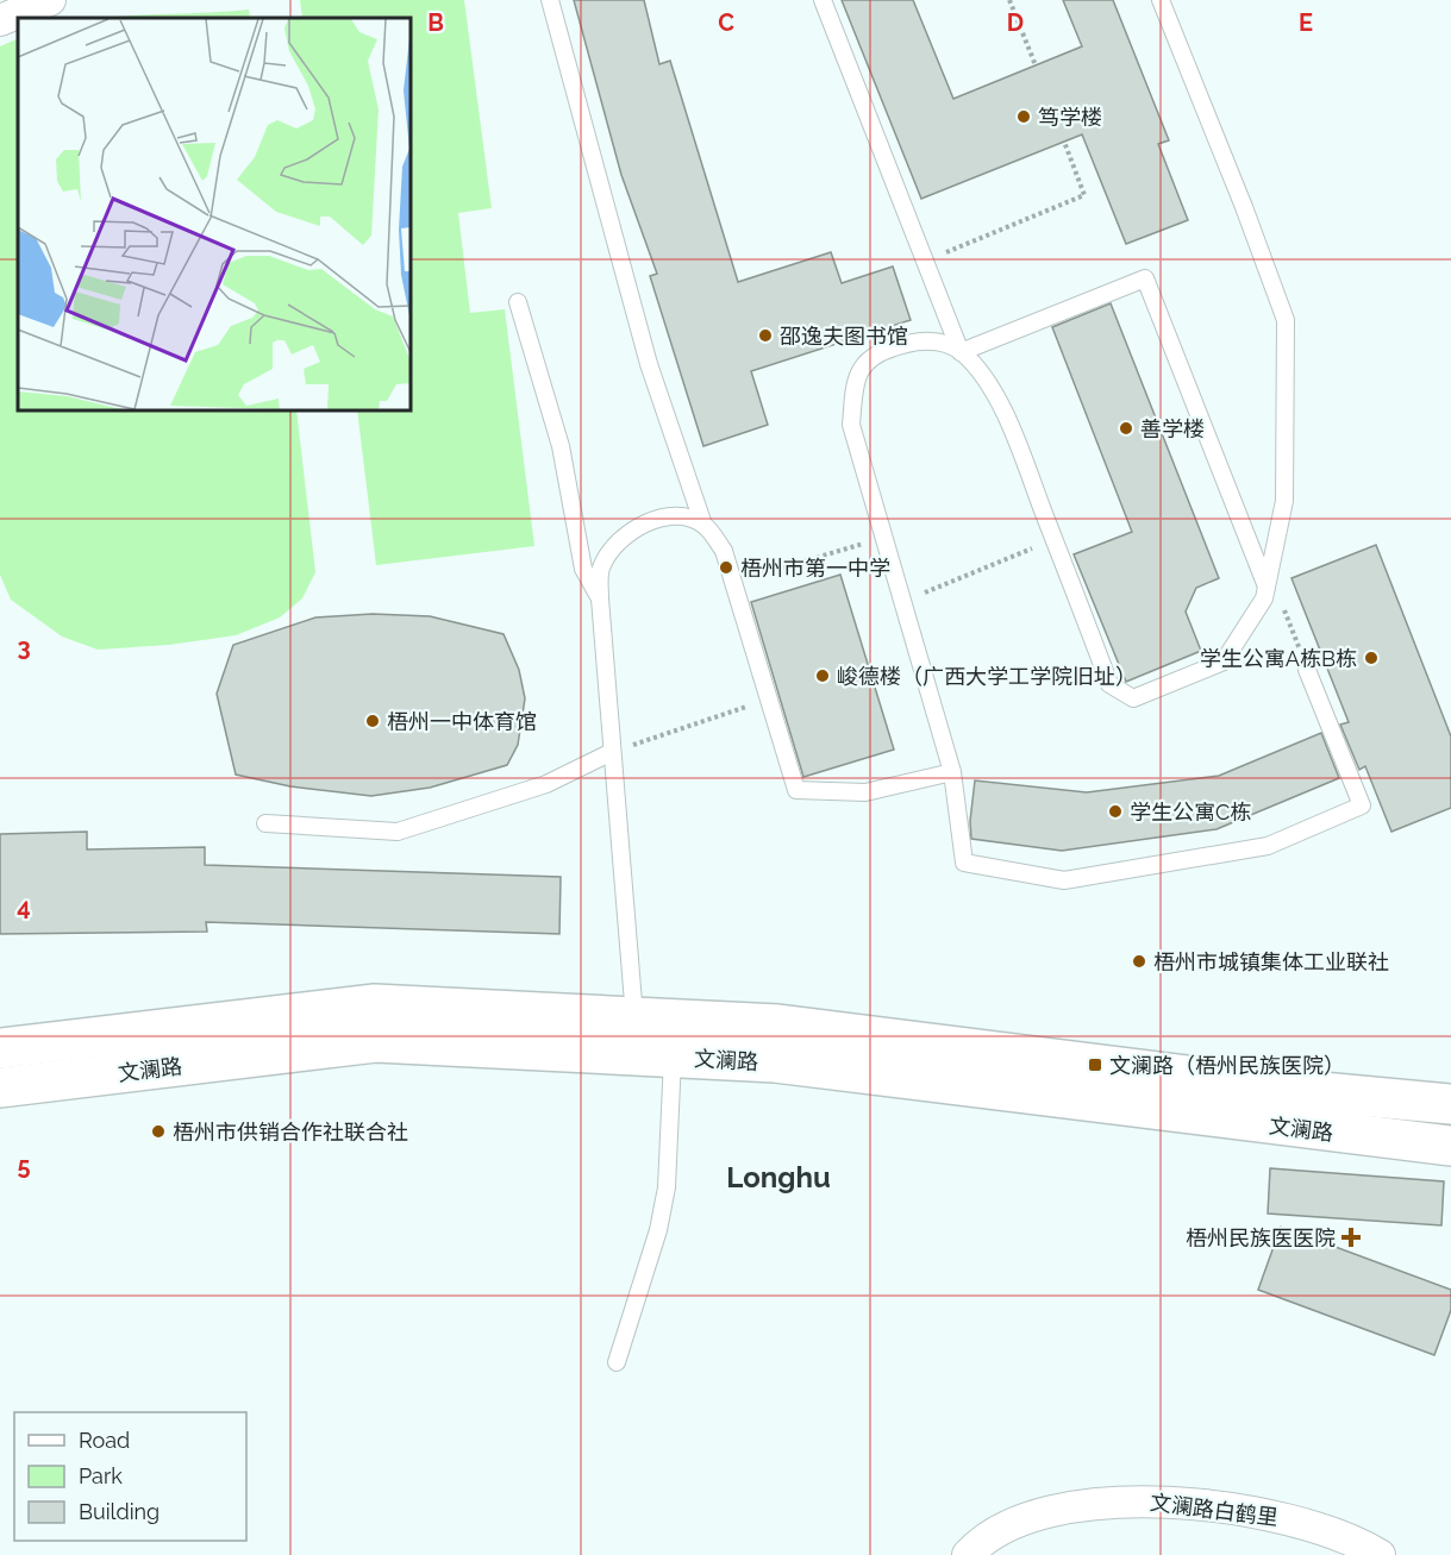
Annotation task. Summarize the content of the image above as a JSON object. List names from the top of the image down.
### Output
{
  "streets": {
    "main road": ["文澜路"],
    "street": ["文澜路白鹤里"]
  },
  "districts": ["Longhu"],
  "places": {
    "other": [
      "笃学楼",
      "邵逸夫图书馆",
      "善学楼",
      "梧州市第一中学",
      "学生公寓A栋B栋",
      "峻德楼（广西大学工学院旧址）",
      "梧州一中体育馆",
      "学生公寓C栋",
      "梧州市城镇集体工业联社",
      "梧州市供销合作社联合社"
    ],
    "transit": ["文澜路（梧州民族医院）"],
    "health": ["梧州民族医医院"]
  },
  "legend": ["Road", "Park", "Building"],
  "grid": {
    "columns": [
      "B",
      "C",
      "D",
      "E"
    ],
    "rows": ["3", "4", "5"]
  }
}
